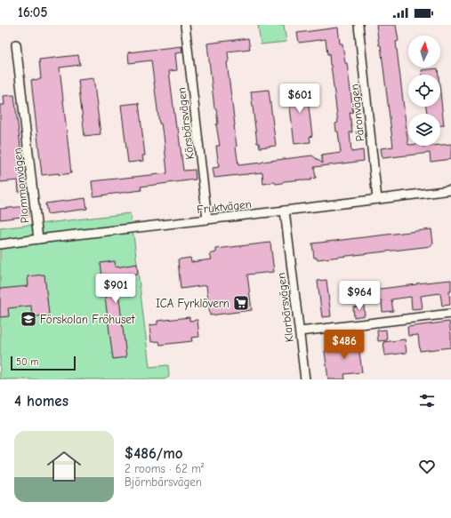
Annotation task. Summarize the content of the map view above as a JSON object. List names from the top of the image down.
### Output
{
  "streets": {
    "street": [
      "Päronvägen",
      "Körsbärsvägen",
      "Plommonvägen",
      "Fruktvägen",
      "Klarbärsvägen"
    ]
  },
  "crossings": [
    ["Päronvägen", "Fruktvägen"],
    ["Körsbärsvägen", "Fruktvägen"],
    ["Plommonvägen", "Fruktvägen"],
    ["Fruktvägen", "Klarbärsvägen"]
  ],
  "places": {
    "supermarket": ["ICA Fyrklövern"],
    "school or university": ["Förskolan Fröhuset"]
  },
  "scale_bar": "50 m",
  "north": "top",
  "page": {
    "status": "16:05",
    "price": [
      "$601",
      "$901",
      "$964",
      "$486"
    ],
    "scale": "50 m",
    "heading": "4 homes",
    "list": [
      {
        "name": "$486/mo",
        "note": "2 rooms · 62 m² · Björnbärsvägen"
      }
    ]
  }
}
